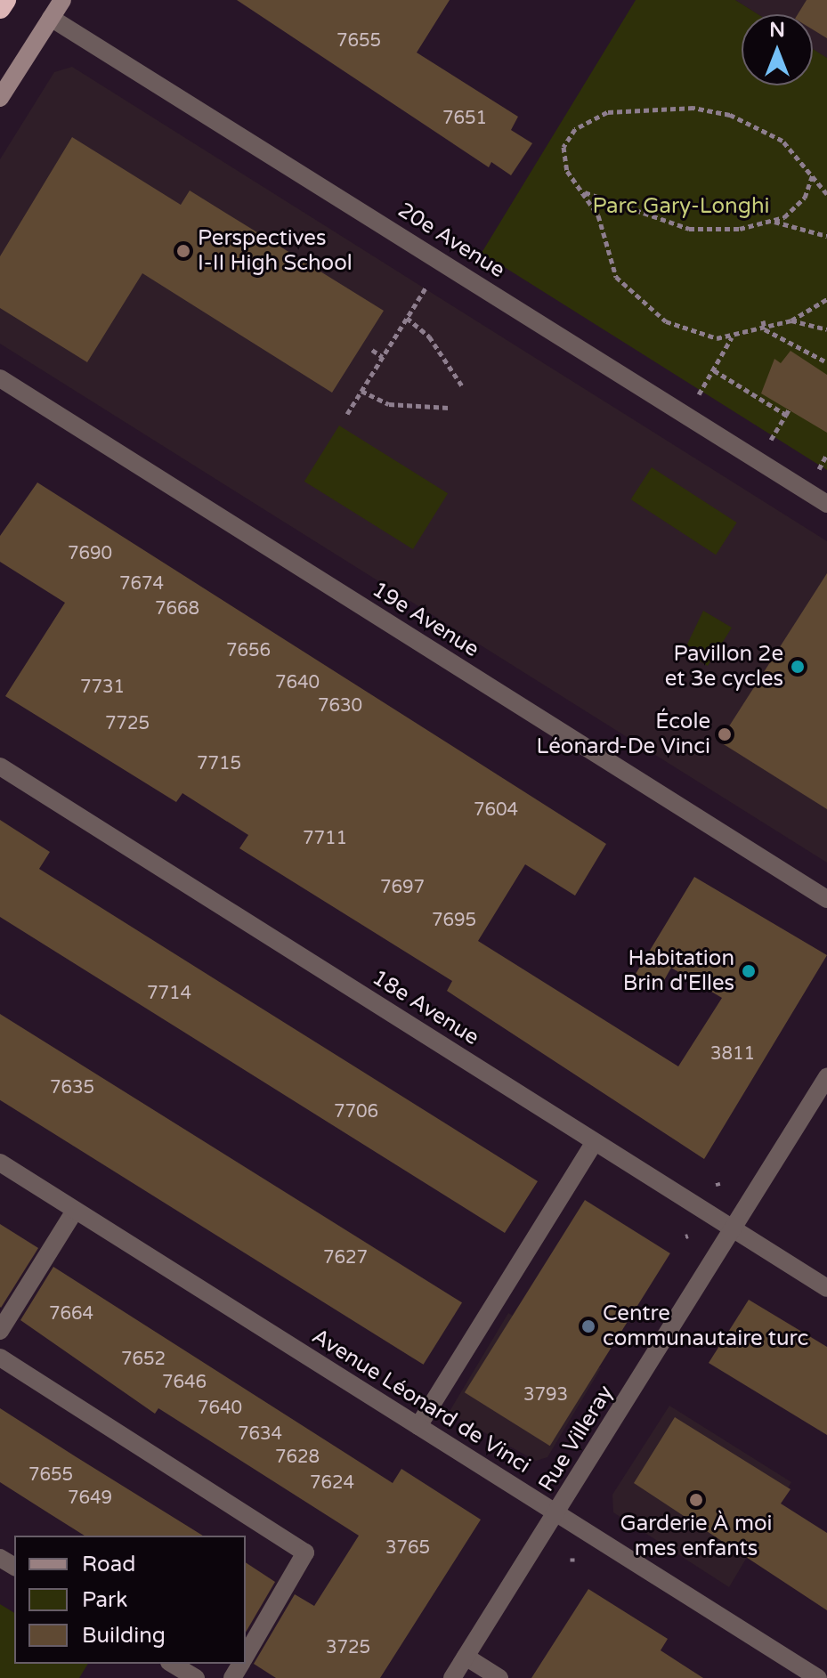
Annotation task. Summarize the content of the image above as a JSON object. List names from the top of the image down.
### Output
{
  "streets": {
    "street": [
      "20e Avenue",
      "19e Avenue",
      "18e Avenue",
      "Avenue Léonard de Vinci",
      "Rue Villeray"
    ]
  },
  "crossings": [
    ["18e Avenue", "Rue Villeray"],
    ["Avenue Léonard de Vinci", "Rue Villeray"]
  ],
  "parks": ["Parc Gary-Longhi"],
  "places": [
    "Perspectives I-II High School",
    "Pavillon 2e et 3e cycles",
    "École Léonard-De Vinci",
    "Habitation Brin d'Elles",
    "Centre communautaire turc",
    "Garderie À moi mes enfants"
  ],
  "house_numbers": [
    "7655",
    "7651",
    "7690",
    "7674",
    "7668",
    "7656",
    "7640",
    "7731",
    "7630",
    "7725",
    "7715",
    "7604",
    "7711",
    "7697",
    "7695",
    "7714",
    "3811",
    "7635",
    "7706",
    "7627",
    "7664",
    "7652",
    "7646",
    "3793",
    "7640",
    "7634",
    "7628",
    "7655",
    "7624",
    "7649",
    "3765",
    "3725"
  ],
  "legend": ["Road", "Park", "Building"],
  "north": "top"
}
